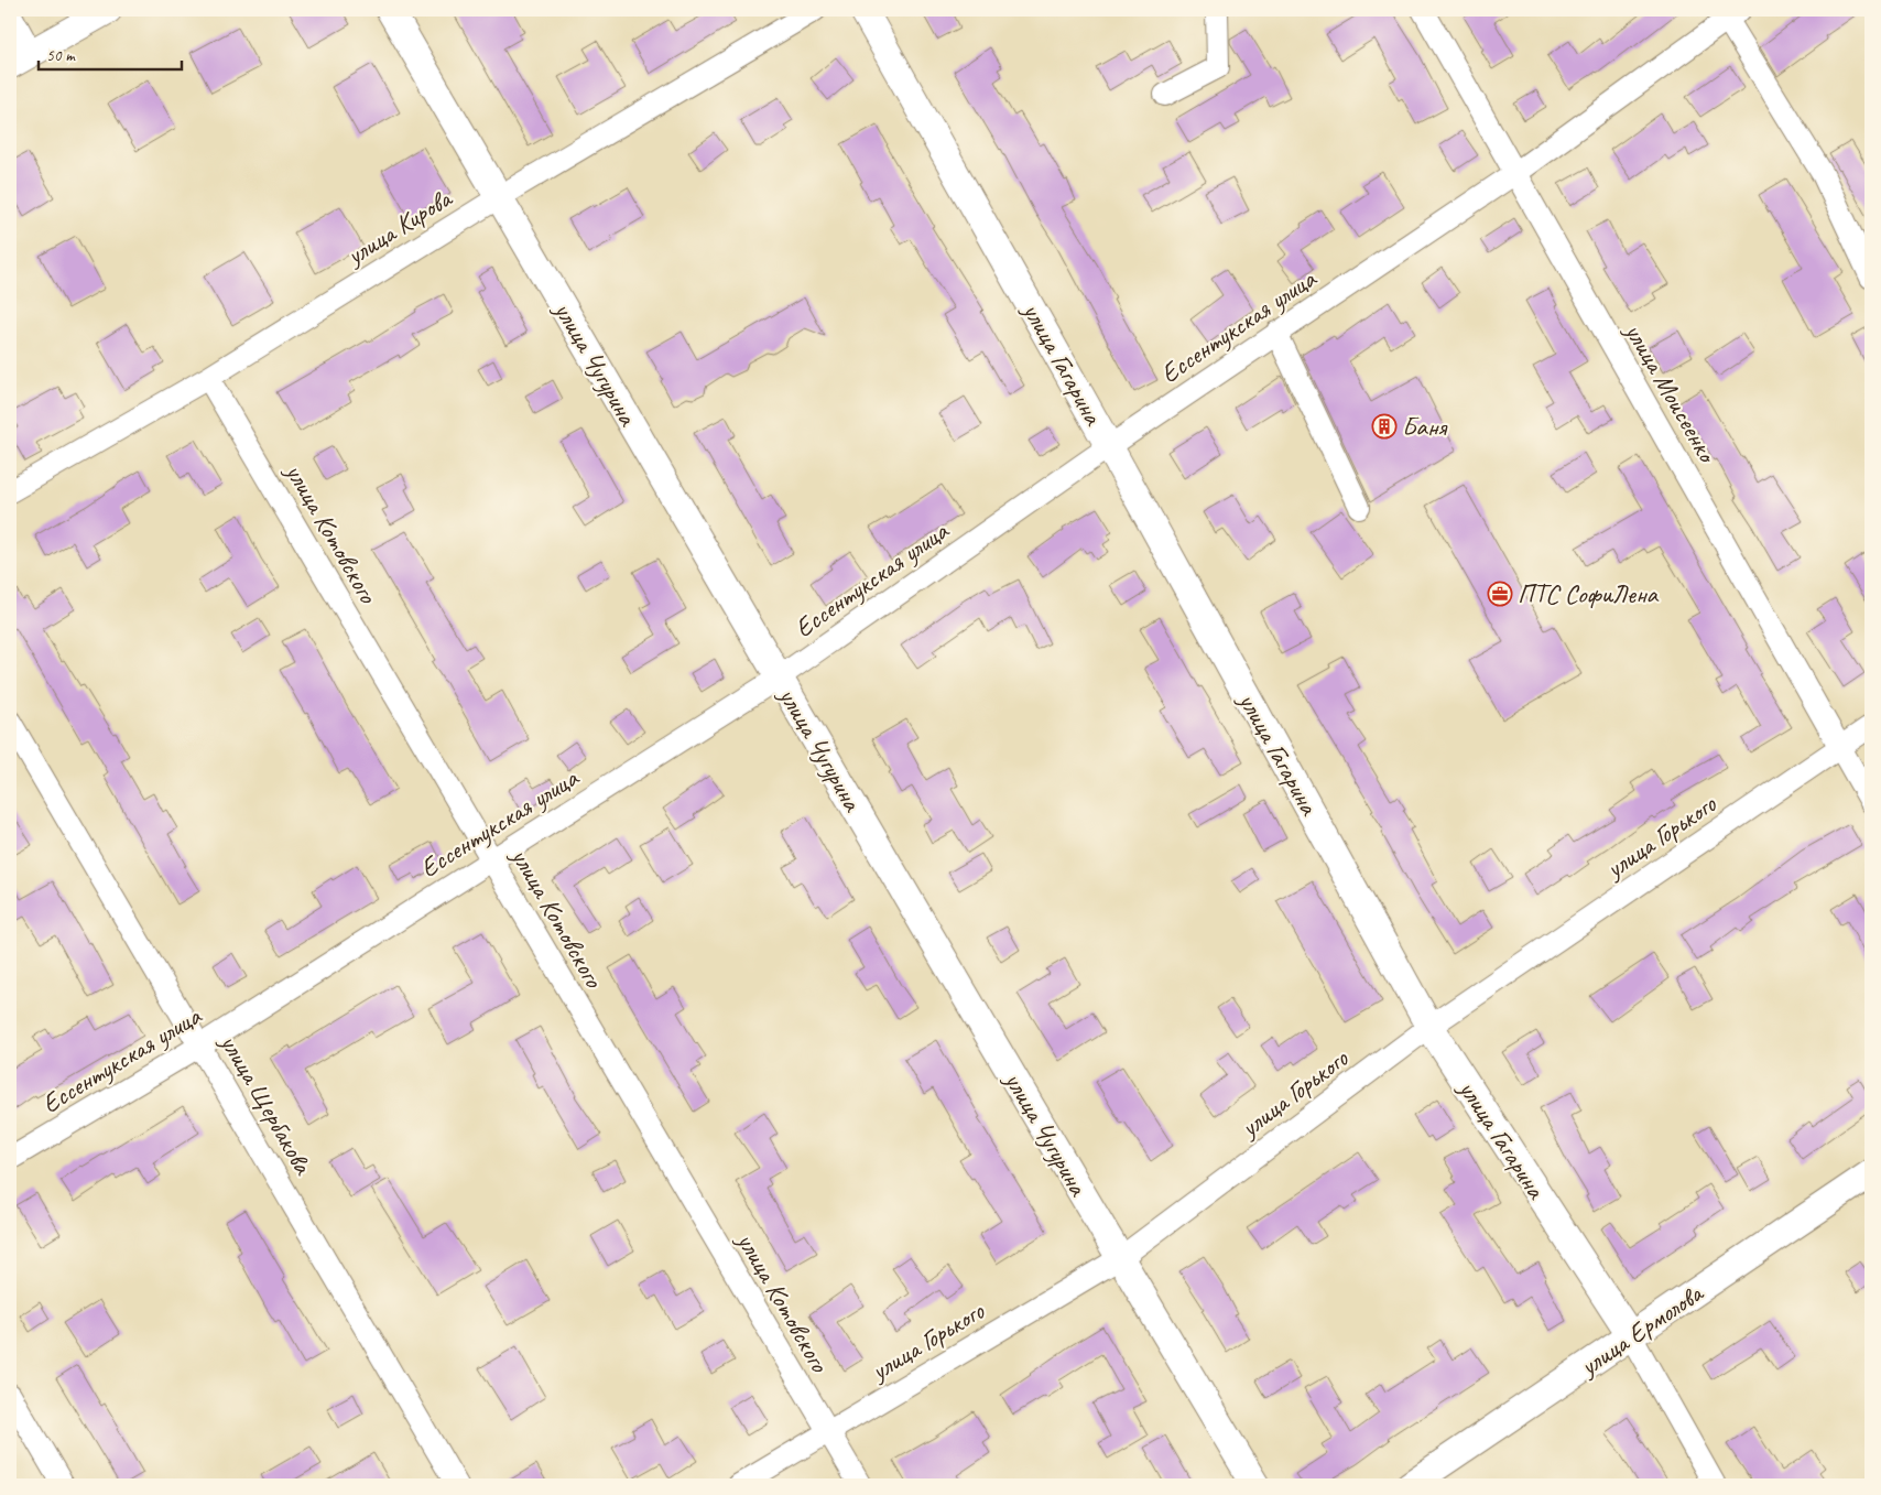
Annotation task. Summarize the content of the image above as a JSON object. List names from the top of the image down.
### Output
{
  "streets": {
    "street": [
      "улица Кирова",
      "Ессентукская улица",
      "улица Чугурина",
      "улица Гагарина",
      "улица Моисеенко",
      "улица Котовского",
      "улица Горького",
      "улица Щербакова",
      "улица Ермолова"
    ]
  },
  "crossings": [
    ["улица Кирова", "улица Чугурина"],
    ["улица Кирова", "улица Котовского"],
    ["Ессентукская улица", "улица Чугурина"],
    ["Ессентукская улица", "улица Гагарина"],
    ["Ессентукская улица", "улица Моисеенко"],
    ["Ессентукская улица", "улица Котовского"],
    ["Ессентукская улица", "улица Щербакова"],
    ["улица Чугурина", "улица Горького"],
    ["улица Гагарина", "улица Горького"],
    ["улица Гагарина", "улица Ермолова"],
    ["улица Моисеенко", "улица Горького"],
    ["улица Котовского", "улица Горького"]
  ],
  "places": {
    "building": ["Баня"],
    "office": ["ПТС СофиЛена"]
  },
  "scale_bar": "50 m"
}
